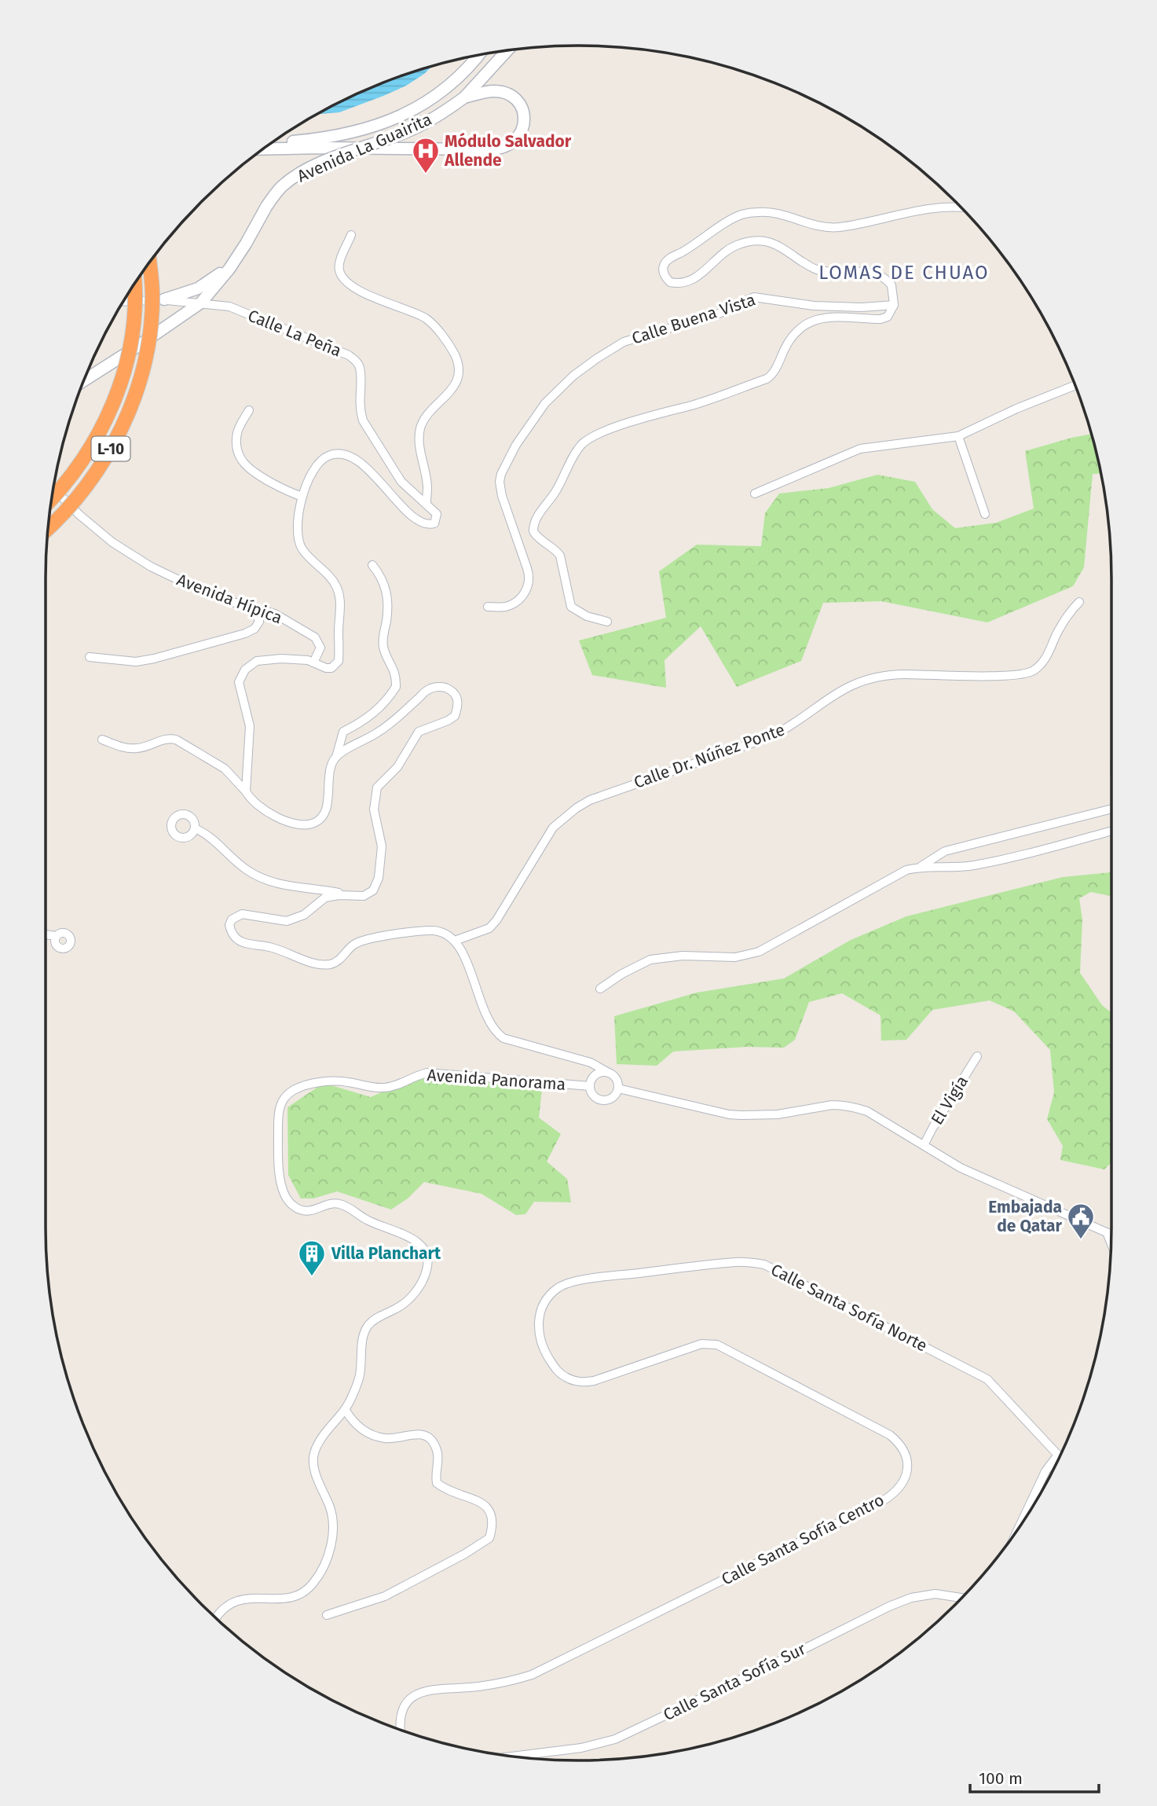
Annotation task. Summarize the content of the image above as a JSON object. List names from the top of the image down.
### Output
{
  "streets": {
    "highway": ["L-10"],
    "street": [
      "Avenida La Guairita",
      "Calle Buena Vista",
      "Calle La Peña",
      "Avenida Hípica",
      "Calle Dr. Núñez Ponte",
      "Avenida Panorama",
      "El Vigía",
      "Calle Santa Sofía Norte",
      "Calle Santa Sofía Centro",
      "Calle Santa Sofía Sur"
    ]
  },
  "crossings": [
    ["Avenida La Guairita", "Calle La Peña"],
    ["Calle Santa Sofía Norte", "Calle Santa Sofía Centro"]
  ],
  "districts": ["LOMAS DE CHUAO"],
  "places": {
    "hospital": ["Módulo Salvador Allende"],
    "public building": ["Embajada de Qatar"],
    "building": ["Villa Planchart"]
  },
  "scale_bar": "100 m"
}
